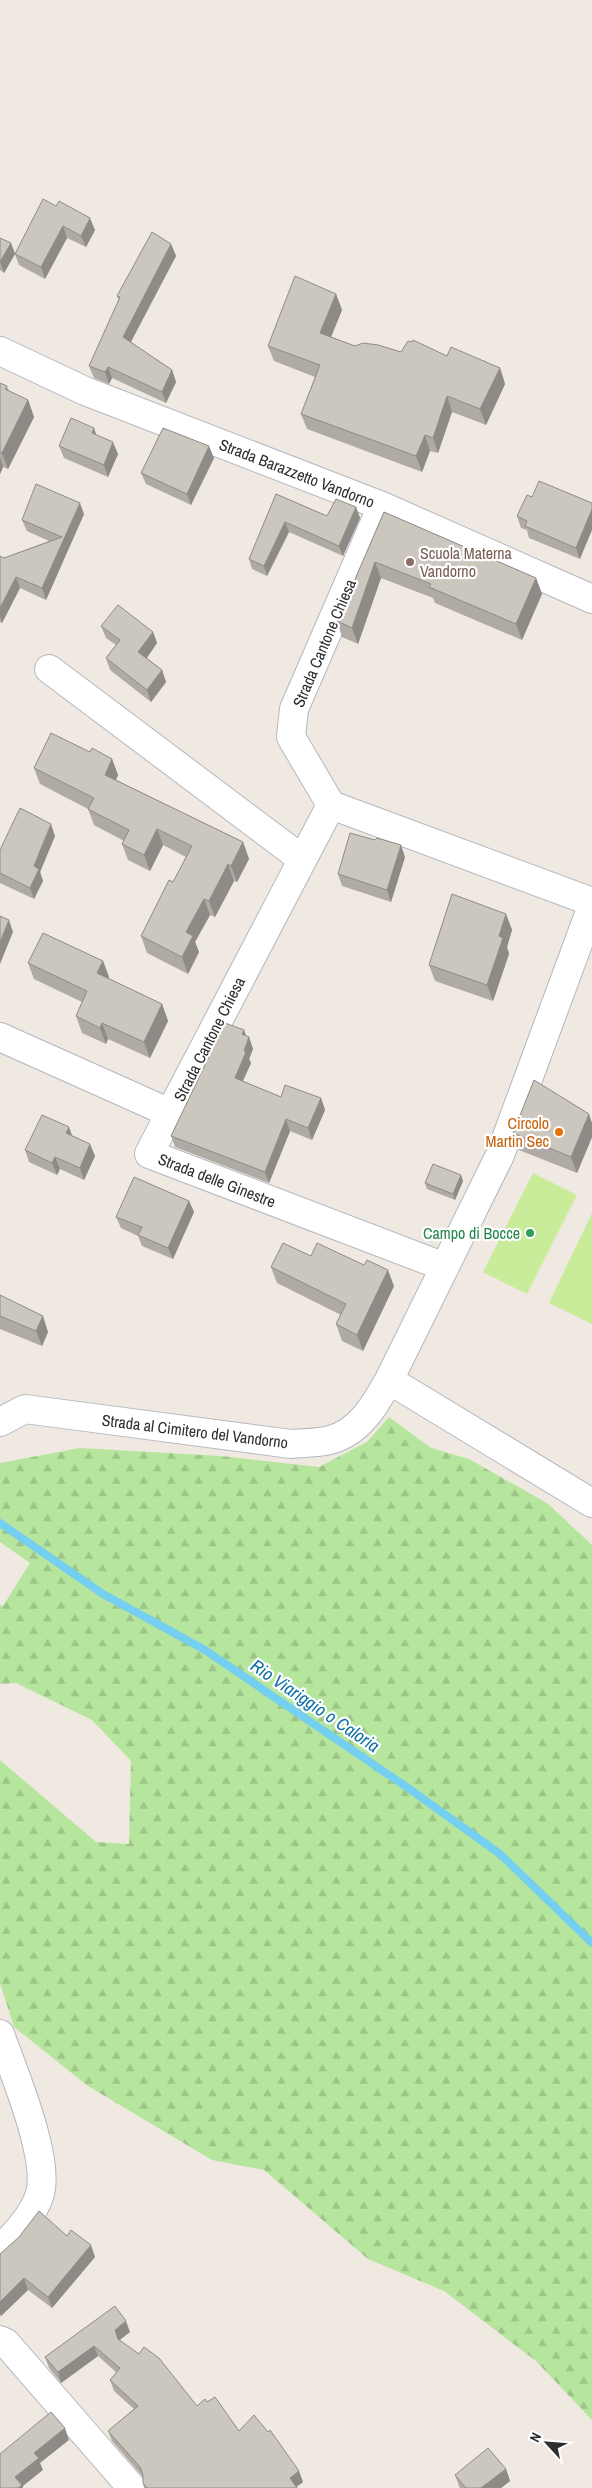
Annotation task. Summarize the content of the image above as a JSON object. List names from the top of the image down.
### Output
{
  "streets": {
    "street": [
      "Strada Barazzetto Vandorno",
      "Strada Cantone Chiesa",
      "Strada delle Ginestre",
      "Strada al Cimitero del Vandorno"
    ]
  },
  "crossings": [
    ["Strada Barazzetto Vandorno", "Strada Cantone Chiesa"],
    ["Strada Cantone Chiesa", "Strada delle Ginestre"],
    ["Strada delle Ginestre", "Strada al Cimitero del Vandorno"]
  ],
  "water": ["Rio Viariggio o Caloria"],
  "places": ["Scuola Materna Vandorno", "Circolo Martin Sec", "Campo di Bocce"],
  "north": "top left"
}
